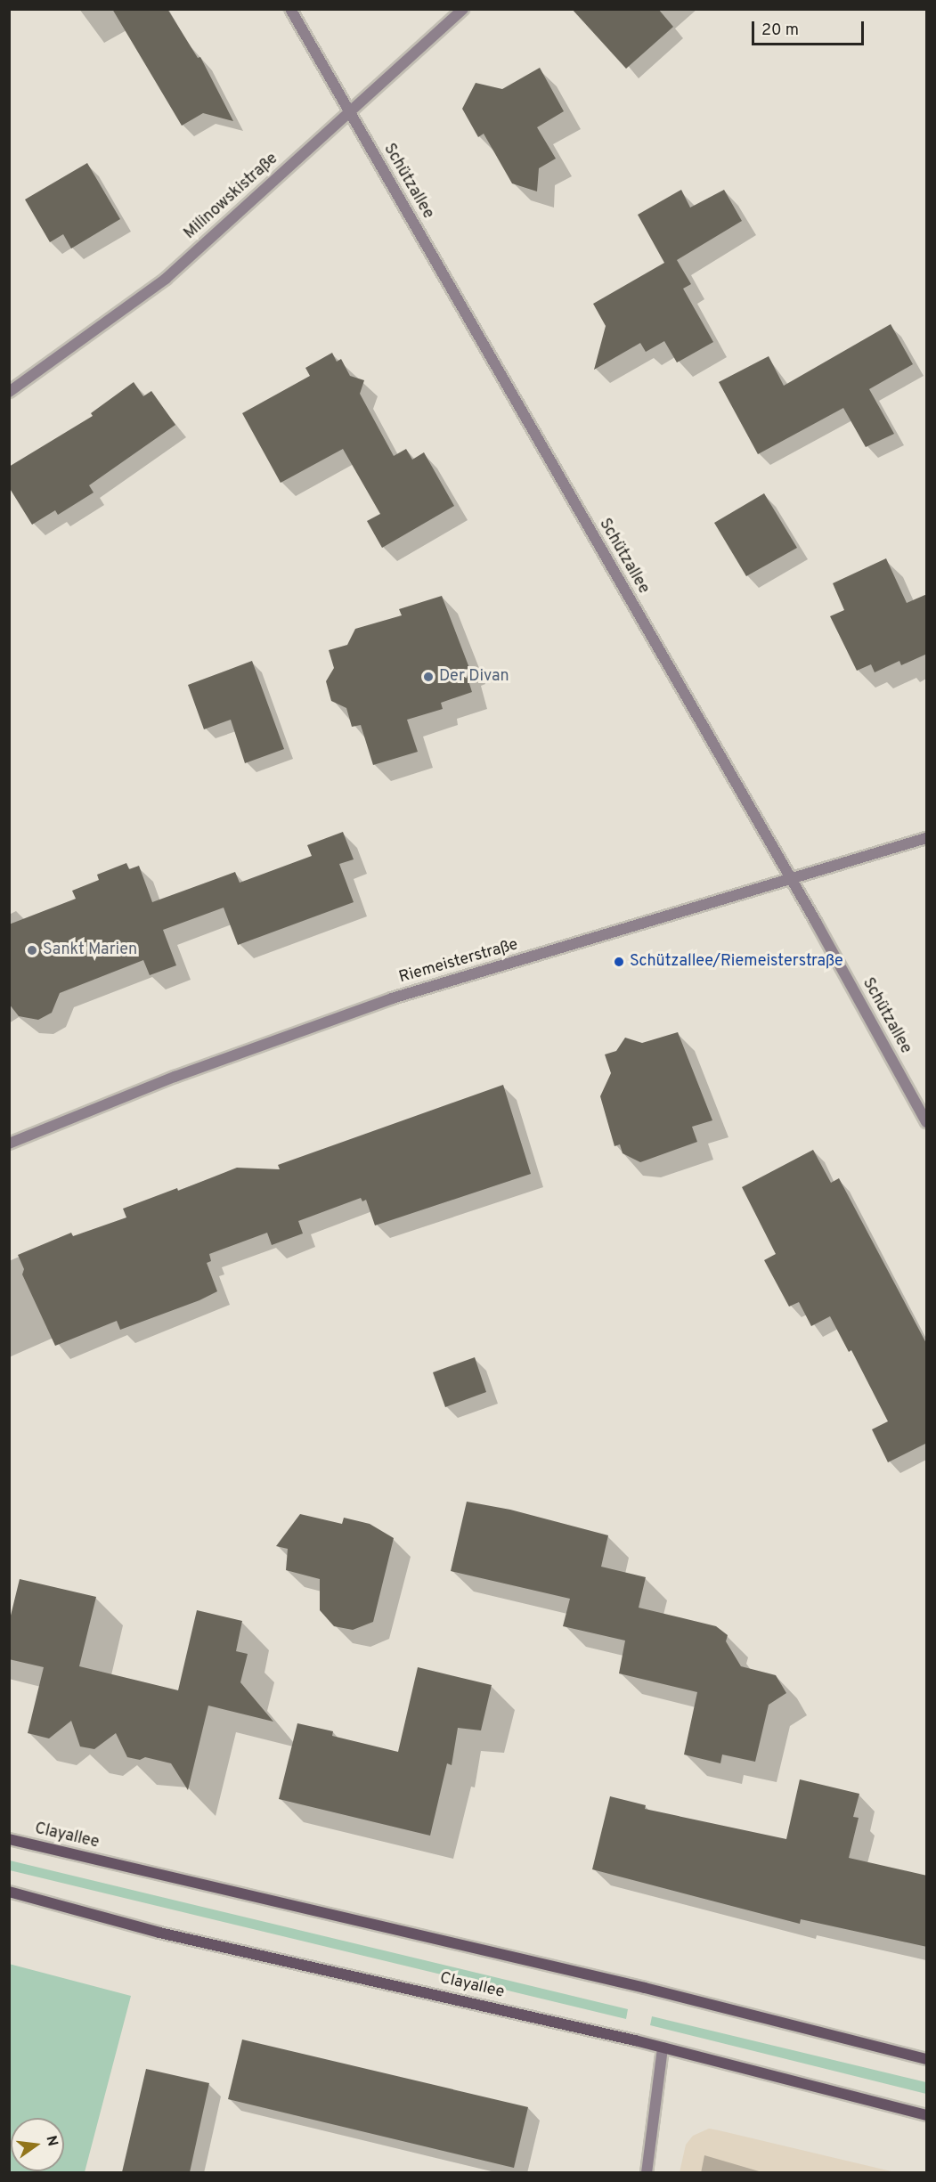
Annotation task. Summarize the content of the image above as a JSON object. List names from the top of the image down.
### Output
{
  "streets": {
    "main road": ["Clayallee"],
    "street": ["Schützallee", "Milinowskistraße", "Riemeisterstraße"]
  },
  "crossings": [
    ["Schützallee", "Milinowskistraße"],
    ["Schützallee", "Riemeisterstraße"]
  ],
  "places": ["Der Divan", "Sankt Marien", "Schützallee/Riemeisterstraße"],
  "scale_bar": "20 m",
  "north": "right"
}
